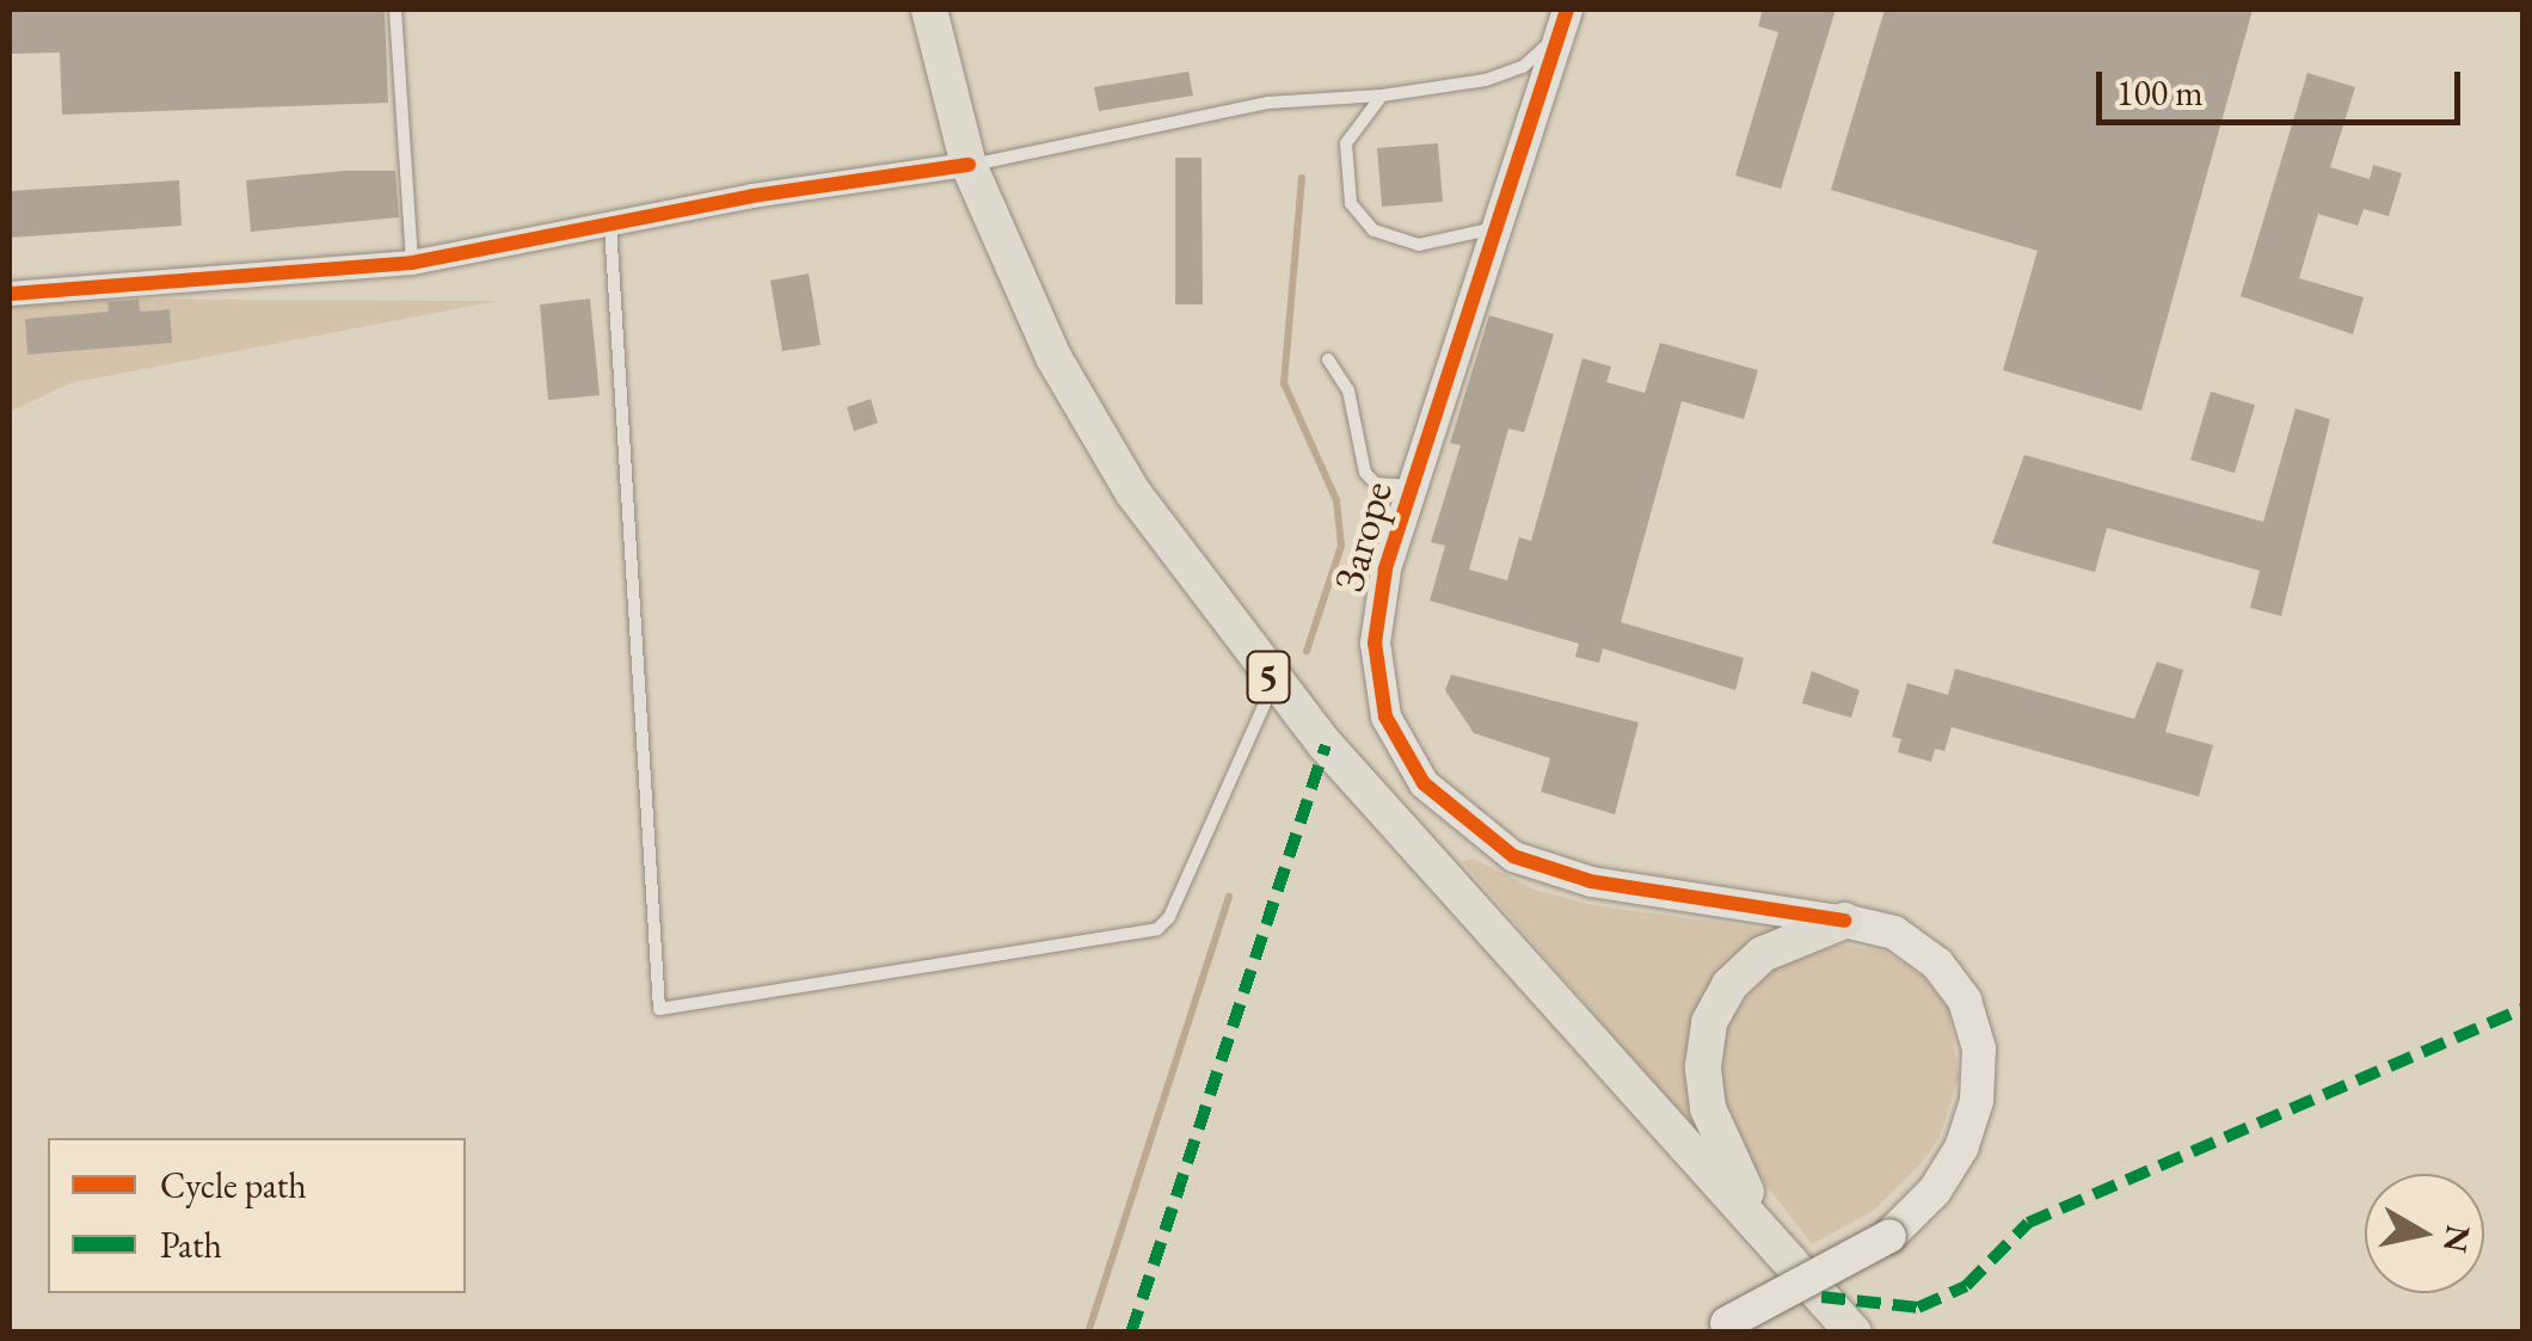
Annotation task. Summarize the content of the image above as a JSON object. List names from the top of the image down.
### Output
{
  "streets": {
    "main road": ["5"],
    "street": ["Загоре"]
  },
  "legend": ["Cycle path", "Path"],
  "scale_bar": "100 m",
  "north": "right"
}
